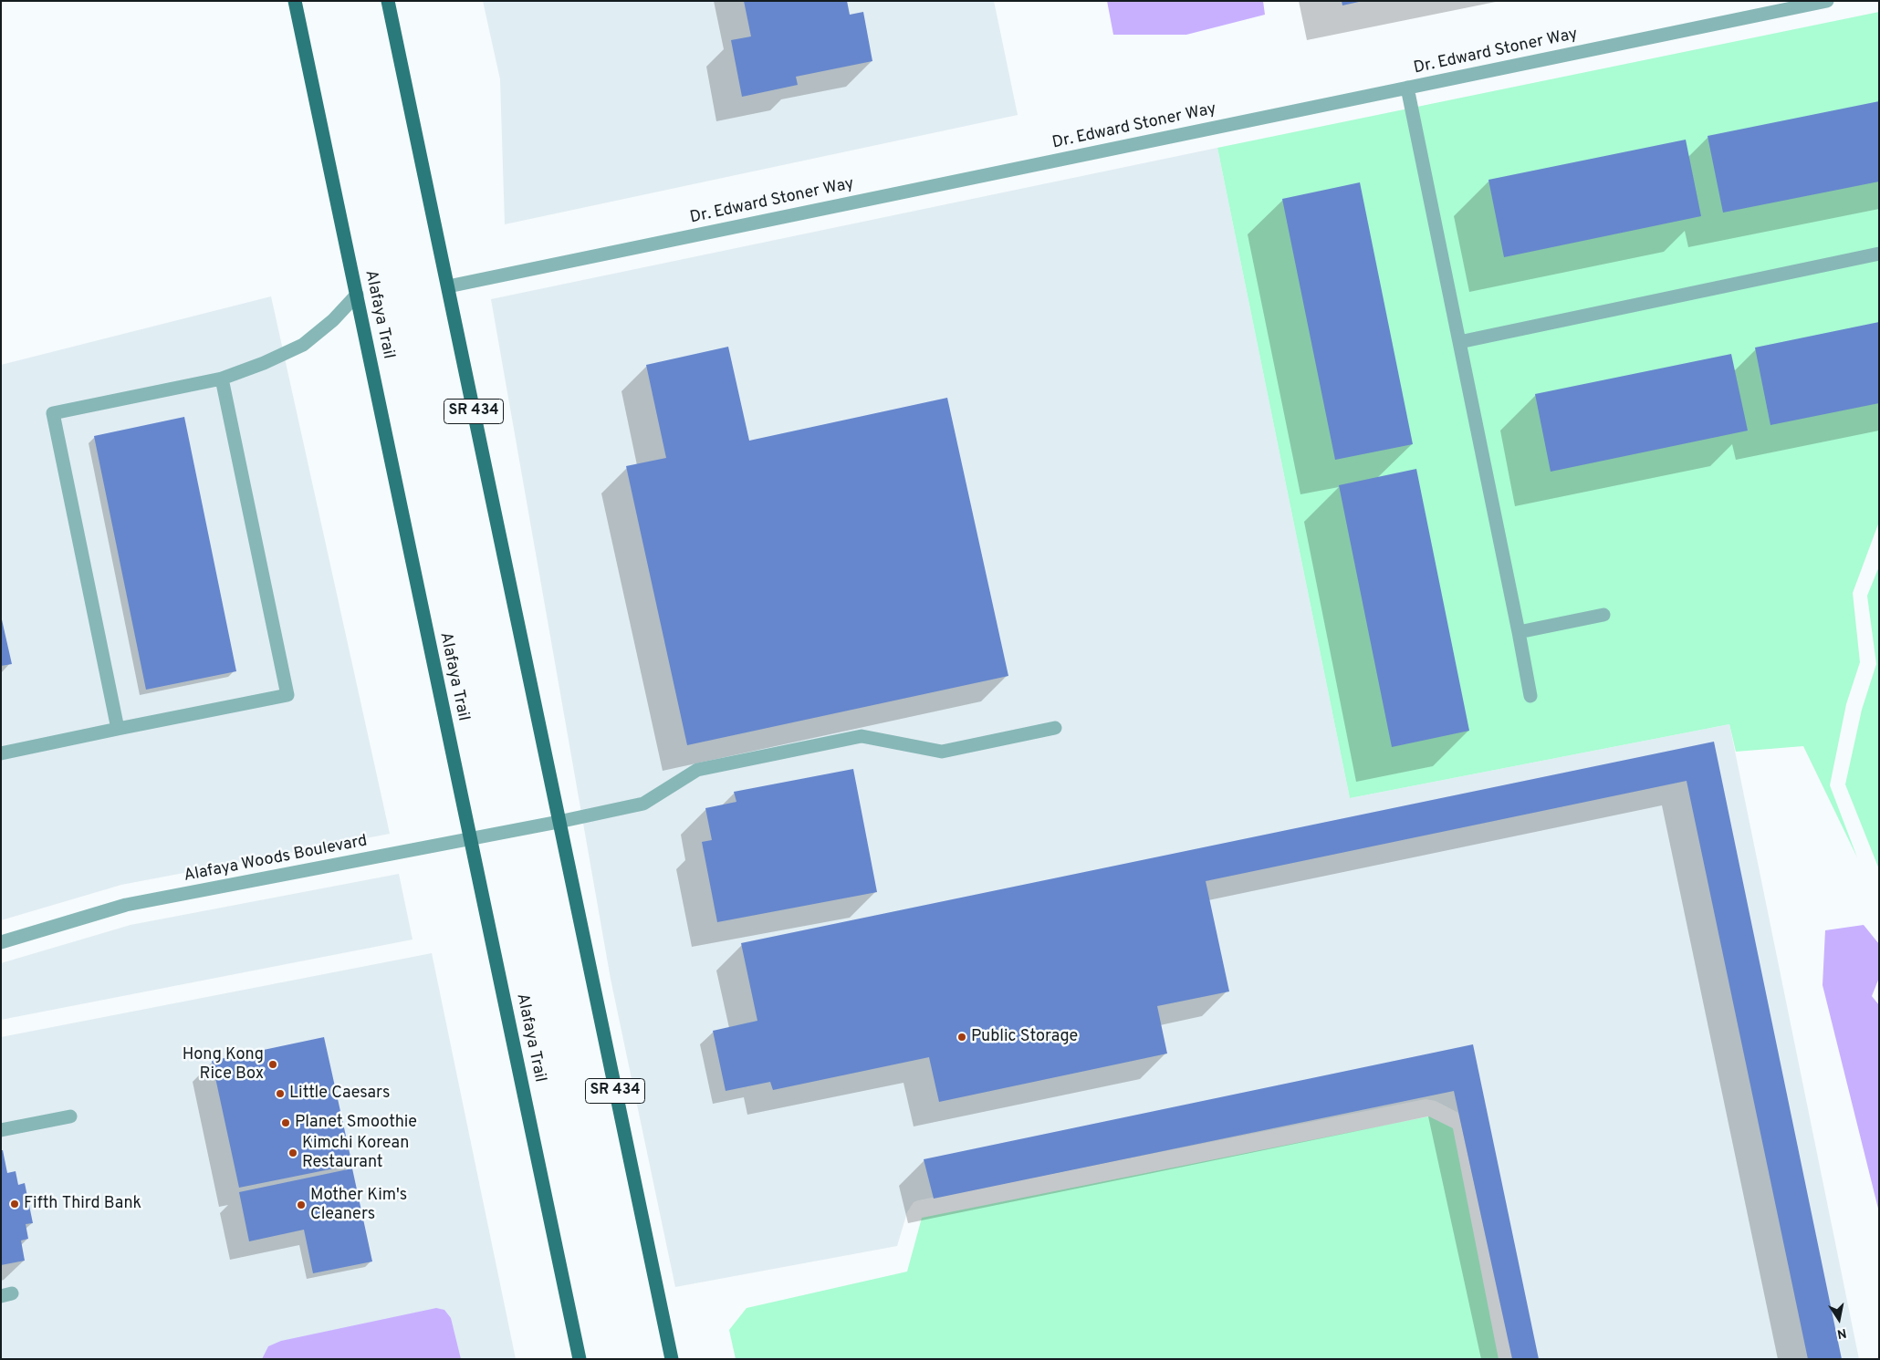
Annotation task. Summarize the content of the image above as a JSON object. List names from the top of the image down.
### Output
{
  "streets": {
    "main road": ["Alafaya Trail", "SR 434"],
    "street": ["Dr. Edward Stoner Way", "Alafaya Woods Boulevard"]
  },
  "crossings": [
    ["Dr. Edward Stoner Way", "SR 434"],
    ["Alafaya Trail", "Alafaya Woods Boulevard"],
    ["SR 434", "Alafaya Woods Boulevard"]
  ],
  "places": [
    "Public Storage",
    "Hong Kong Rice Box",
    "Little Caesars",
    "Planet Smoothie",
    "Kimchi Korean Restaurant",
    "Fifth Third Bank",
    "Mother Kim's Cleaners"
  ],
  "north": "bottom"
}
